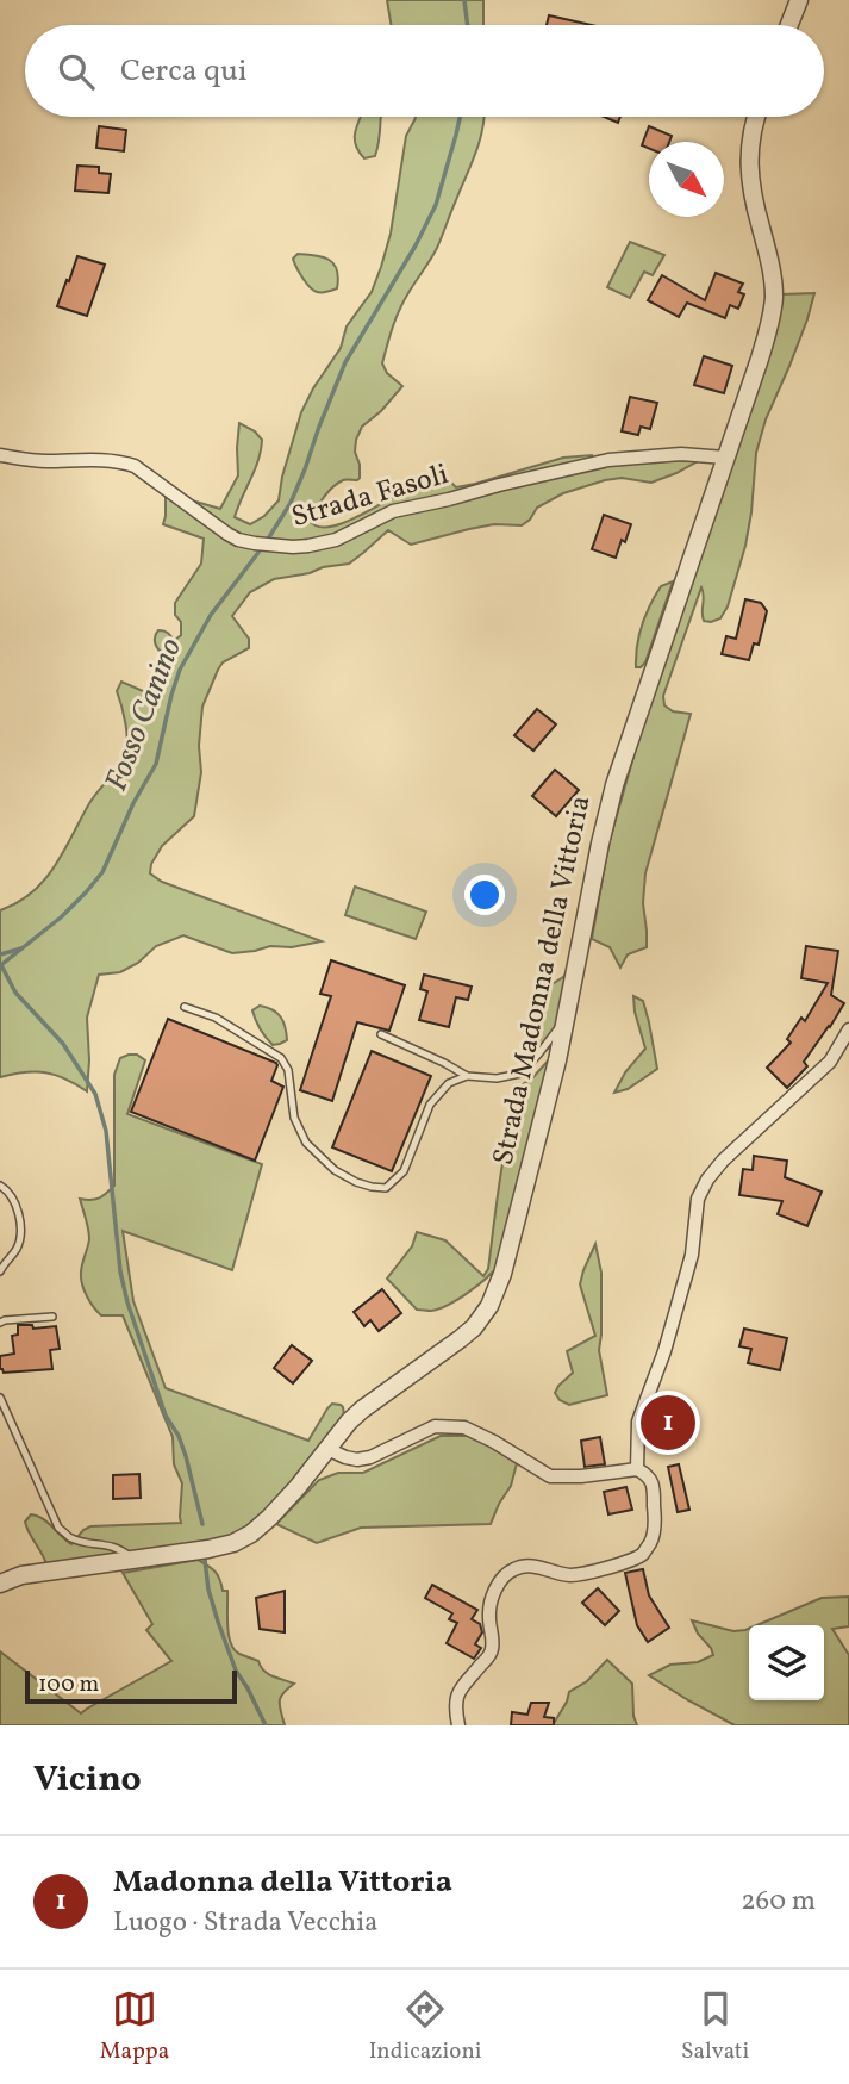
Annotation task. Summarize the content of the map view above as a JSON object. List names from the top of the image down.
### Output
{
  "streets": {
    "street": ["Strada Fasoli", "Strada Madonna della Vittoria"]
  },
  "crossings": [
    ["Strada Fasoli", "Strada Madonna della Vittoria"]
  ],
  "water": ["Fosso Canino"],
  "scale_bar": "100 m",
  "north": "bottom right",
  "page": {
    "search": "Cerca qui",
    "pins": "1",
    "scale": "100 m",
    "heading": "Vicino",
    "list": [
      {
        "mark": "1",
        "name": "Madonna della Vittoria",
        "note": "Luogo · Strada Vecchia",
        "value": "260 m"
      }
    ],
    "nav": ["Mappa", "Indicazioni", "Salvati"]
  }
}
